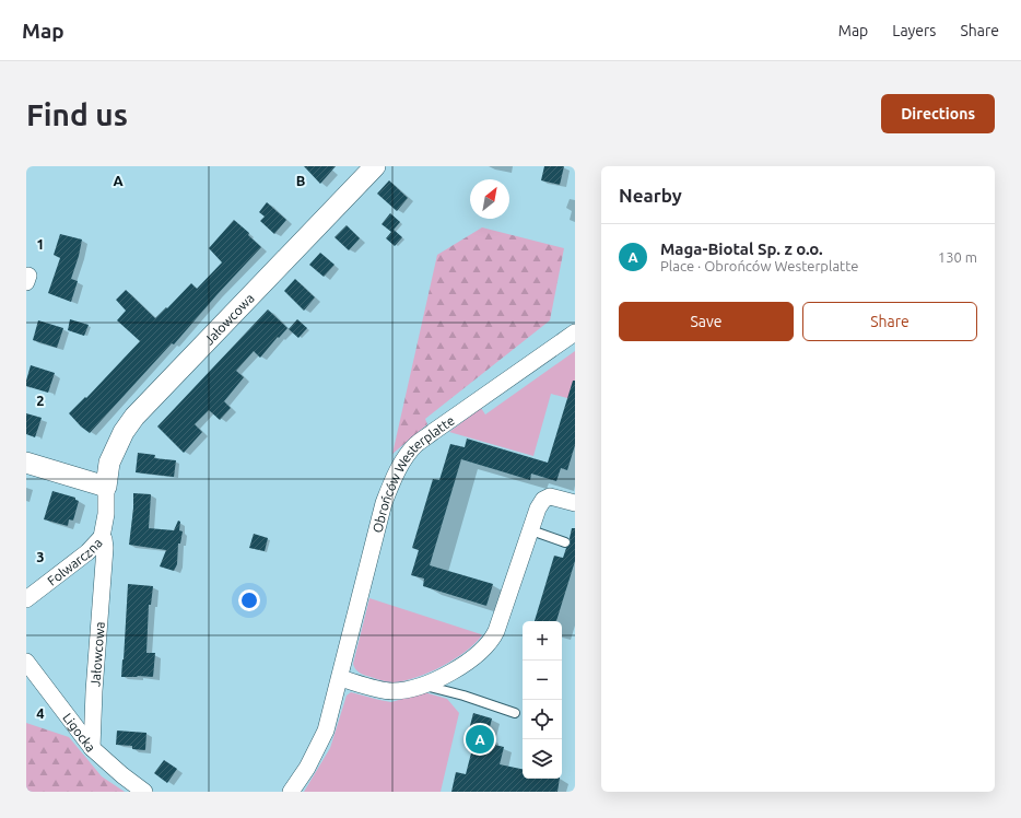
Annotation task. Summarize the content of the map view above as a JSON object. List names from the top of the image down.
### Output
{
  "streets": {
    "street": [
      "Jałowcowa",
      "Obrońców Westerplatte",
      "Folwarczna",
      "Ligocka"
    ]
  },
  "crossings": [
    ["Jałowcowa", "Folwarczna"],
    ["Jałowcowa", "Ligocka"]
  ],
  "north": "top right",
  "page": {
    "header": "Map",
    "nav": ["Map", "Layers", "Share"],
    "buttons": [
      "Directions",
      ["Save", "Share"]
    ],
    "title": "Find us",
    "heading": "Nearby",
    "list": [
      {
        "mark": "A",
        "name": "Maga-Biotal Sp. z o.o.",
        "note": "Place · Obrońców Westerplatte",
        "value": "130 m"
      }
    ],
    "map_buttons": ["+", "−"],
    "pins": "A"
  },
  "grid": {
    "columns": ["A", "B"],
    "rows": [
      "1",
      "2",
      "3",
      "4"
    ]
  }
}
